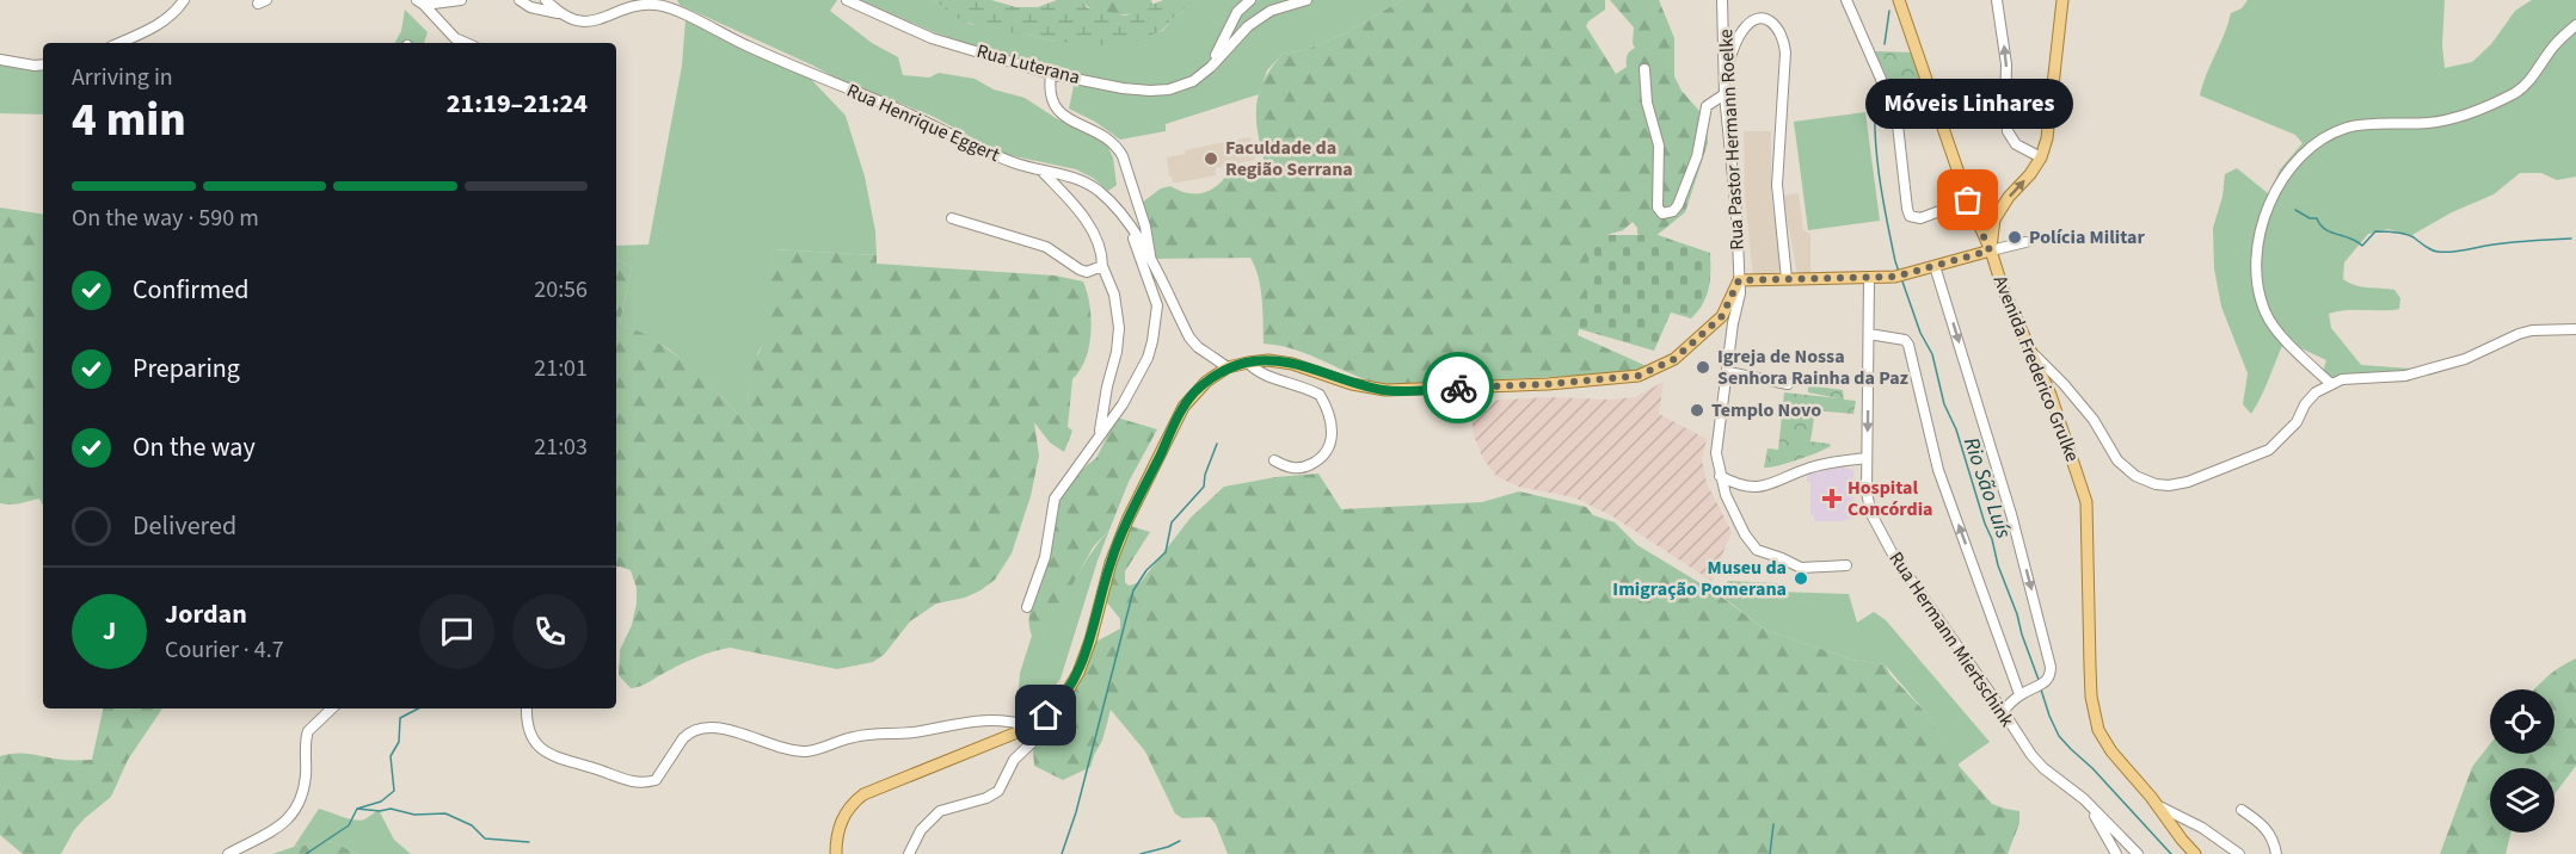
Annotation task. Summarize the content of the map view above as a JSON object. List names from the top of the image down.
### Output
{
  "streets": {
    "main road": ["Avenida Frederico Grulke"],
    "street": [
      "Rua Luterana",
      "Rua Henrique Eggert",
      "Rua Pastor Hermann Roelke",
      "Rua Hermann Miertschink"
    ]
  },
  "water": ["Rio São Luís"],
  "places": {
    "other": [
      "Faculdade da Região Serrana",
      "Móveis Linhares",
      "Polícia Militar",
      "Igreja de Nossa Senhora Rainha da Paz",
      "Templo Novo",
      "Museu da Imigração Pomerana"
    ],
    "health": ["Hospital Concórdia"]
  },
  "page": {
    "heading": ["4 min", "Arriving in", "21:19–21:24"],
    "panel": ["Jordan", "Courier · 4.7"],
    "bubble": "Móveis Linhares",
    "bar": "On the way · 590 m",
    "list": [
      ["Confirmed", "20:56"],
      ["Preparing", "21:01"],
      ["On the way", "21:03"],
      "Delivered"
    ],
    "round": "J"
  }
}
